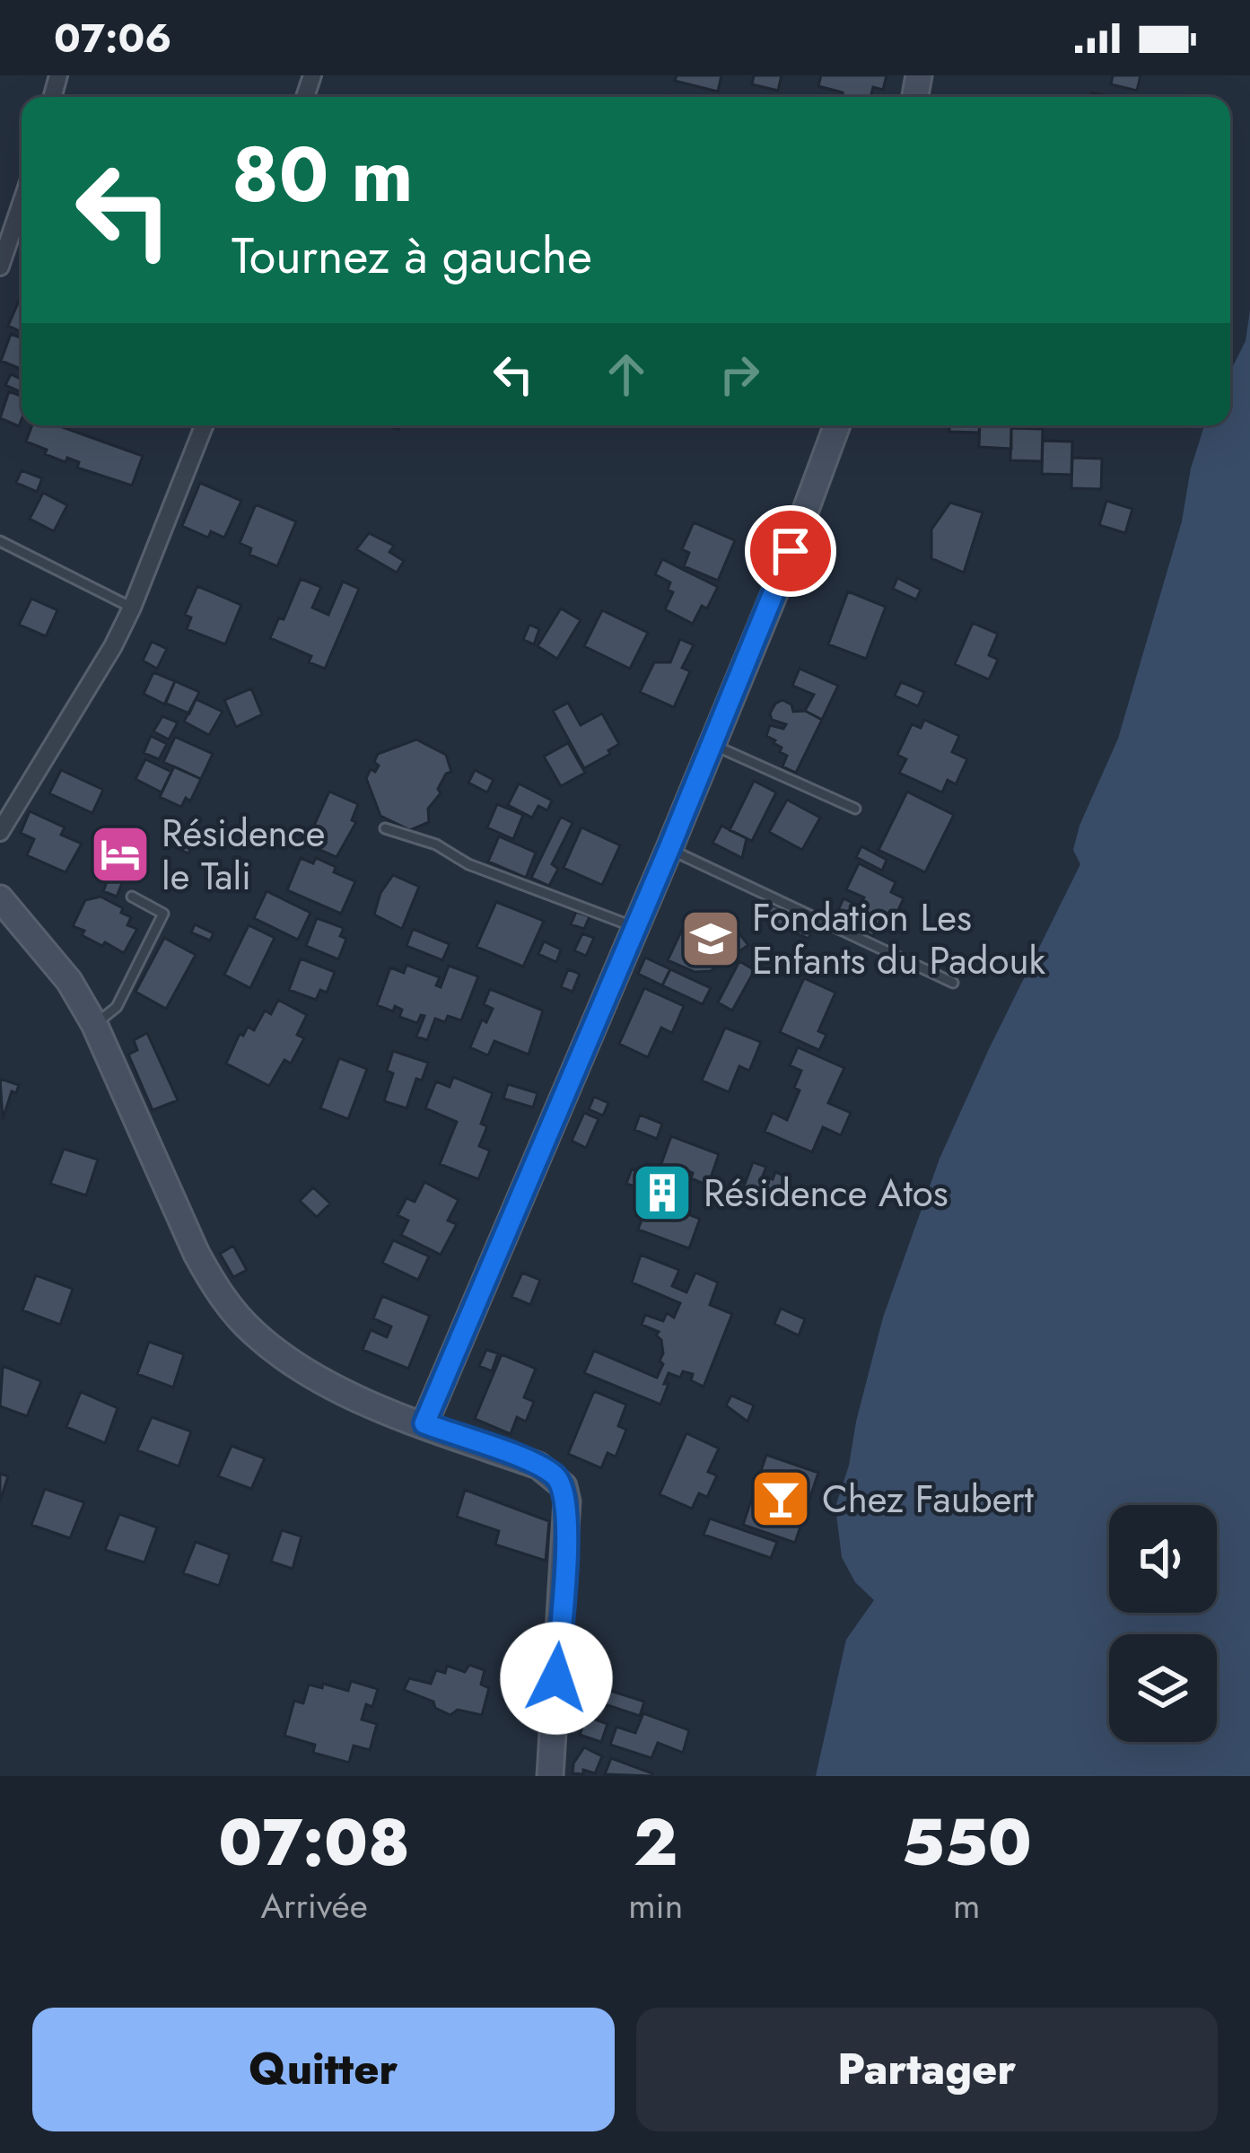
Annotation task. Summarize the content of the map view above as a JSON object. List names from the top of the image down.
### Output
{
  "places": {
    "hotel": ["Résidence le Tali"],
    "school or university": ["Fondation Les Enfants du Padouk"],
    "building": ["Résidence Atos"],
    "bar": ["Chez Faubert"]
  },
  "page": {
    "status": "07:06",
    "turn": ["80 m", "Tournez à gauche"],
    "eta": [
      "07:08",
      "Arrivée",
      "2",
      "min",
      "550",
      "m"
    ],
    "buttons": ["Quitter", "Partager"]
  }
}
